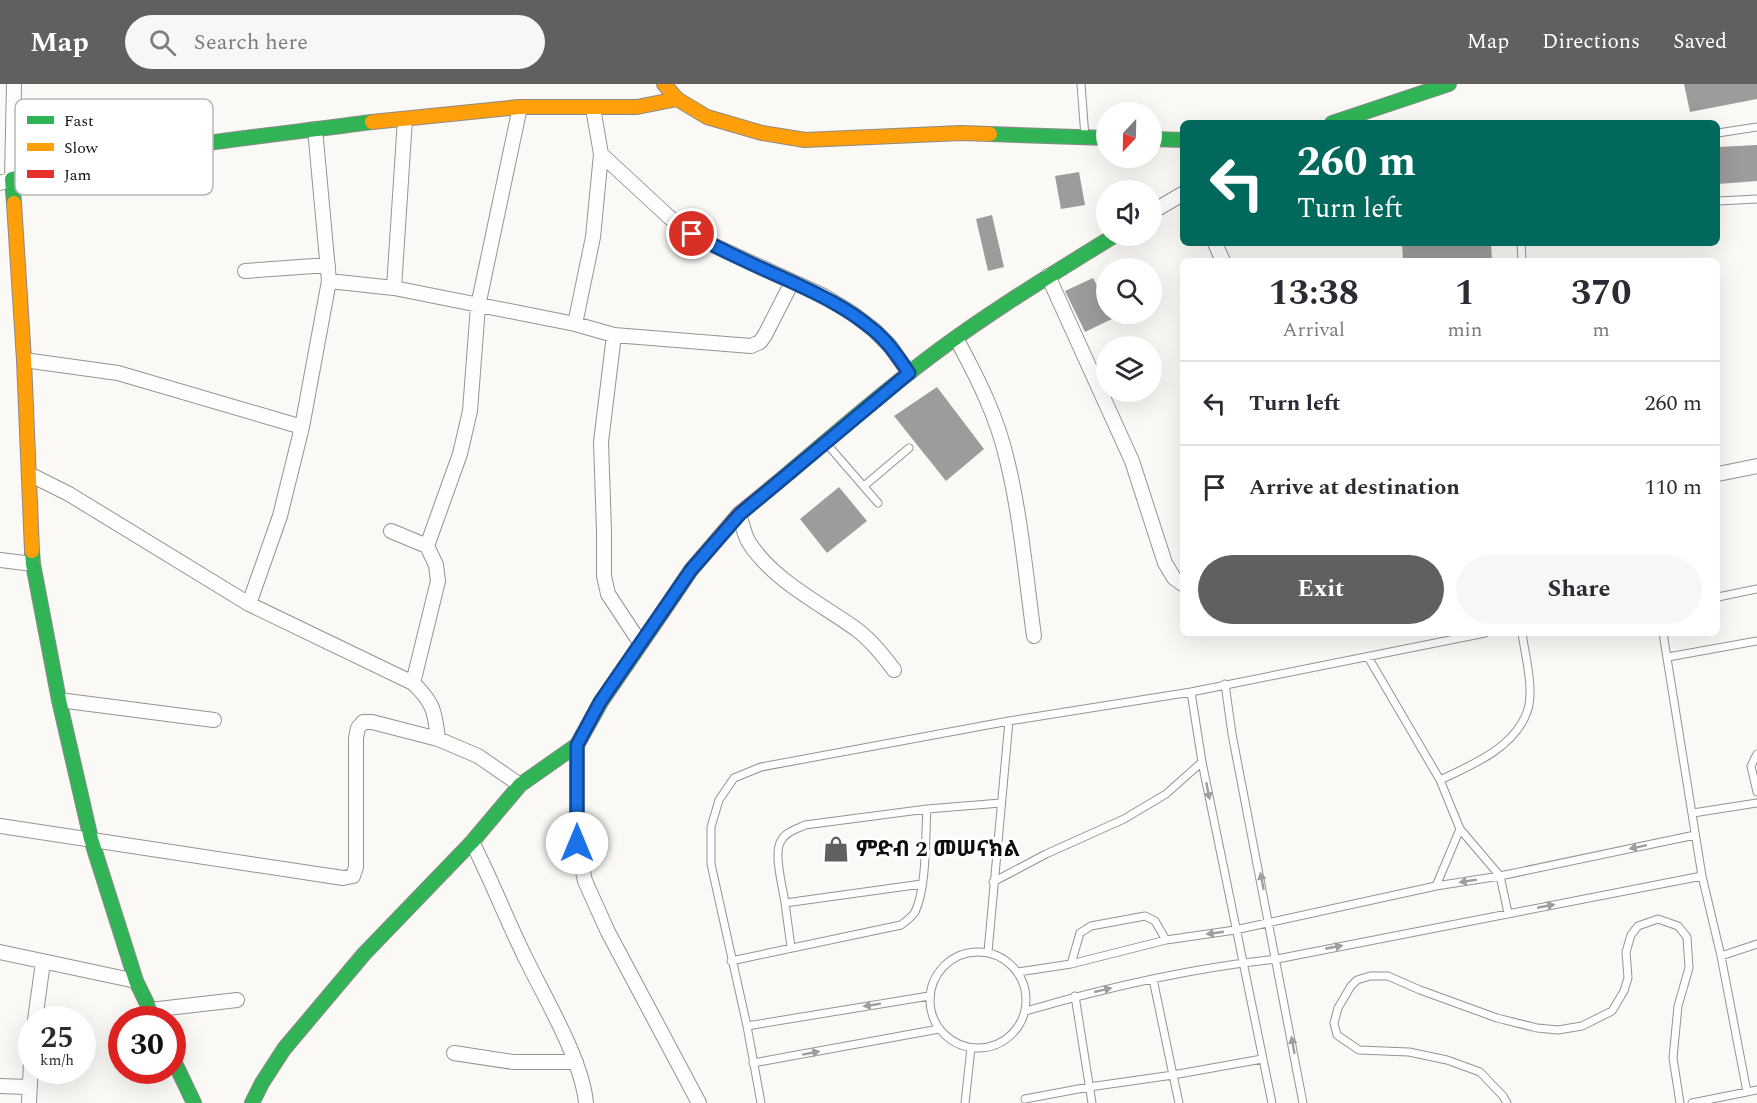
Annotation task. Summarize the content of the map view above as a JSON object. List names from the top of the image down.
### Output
{
  "places": {
    "shop": ["ምድብ 2 መሠናክል"]
  },
  "legend": ["Fast", "Slow", "Jam"],
  "north": "bottom",
  "page": {
    "header": "Map",
    "search": "Search here",
    "nav": ["Map", "Directions", "Saved"],
    "turn": ["260 m", "Turn left"],
    "eta": [
      "13:38",
      "Arrival",
      "1",
      "min",
      "370",
      "m"
    ],
    "list": [
      {
        "name": "Turn left",
        "value": "260 m"
      },
      {
        "name": "Arrive at destination",
        "value": "110 m"
      }
    ],
    "buttons": ["Exit", "Share"],
    "speed": "25 km/h",
    "limit": "30"
  }
}
